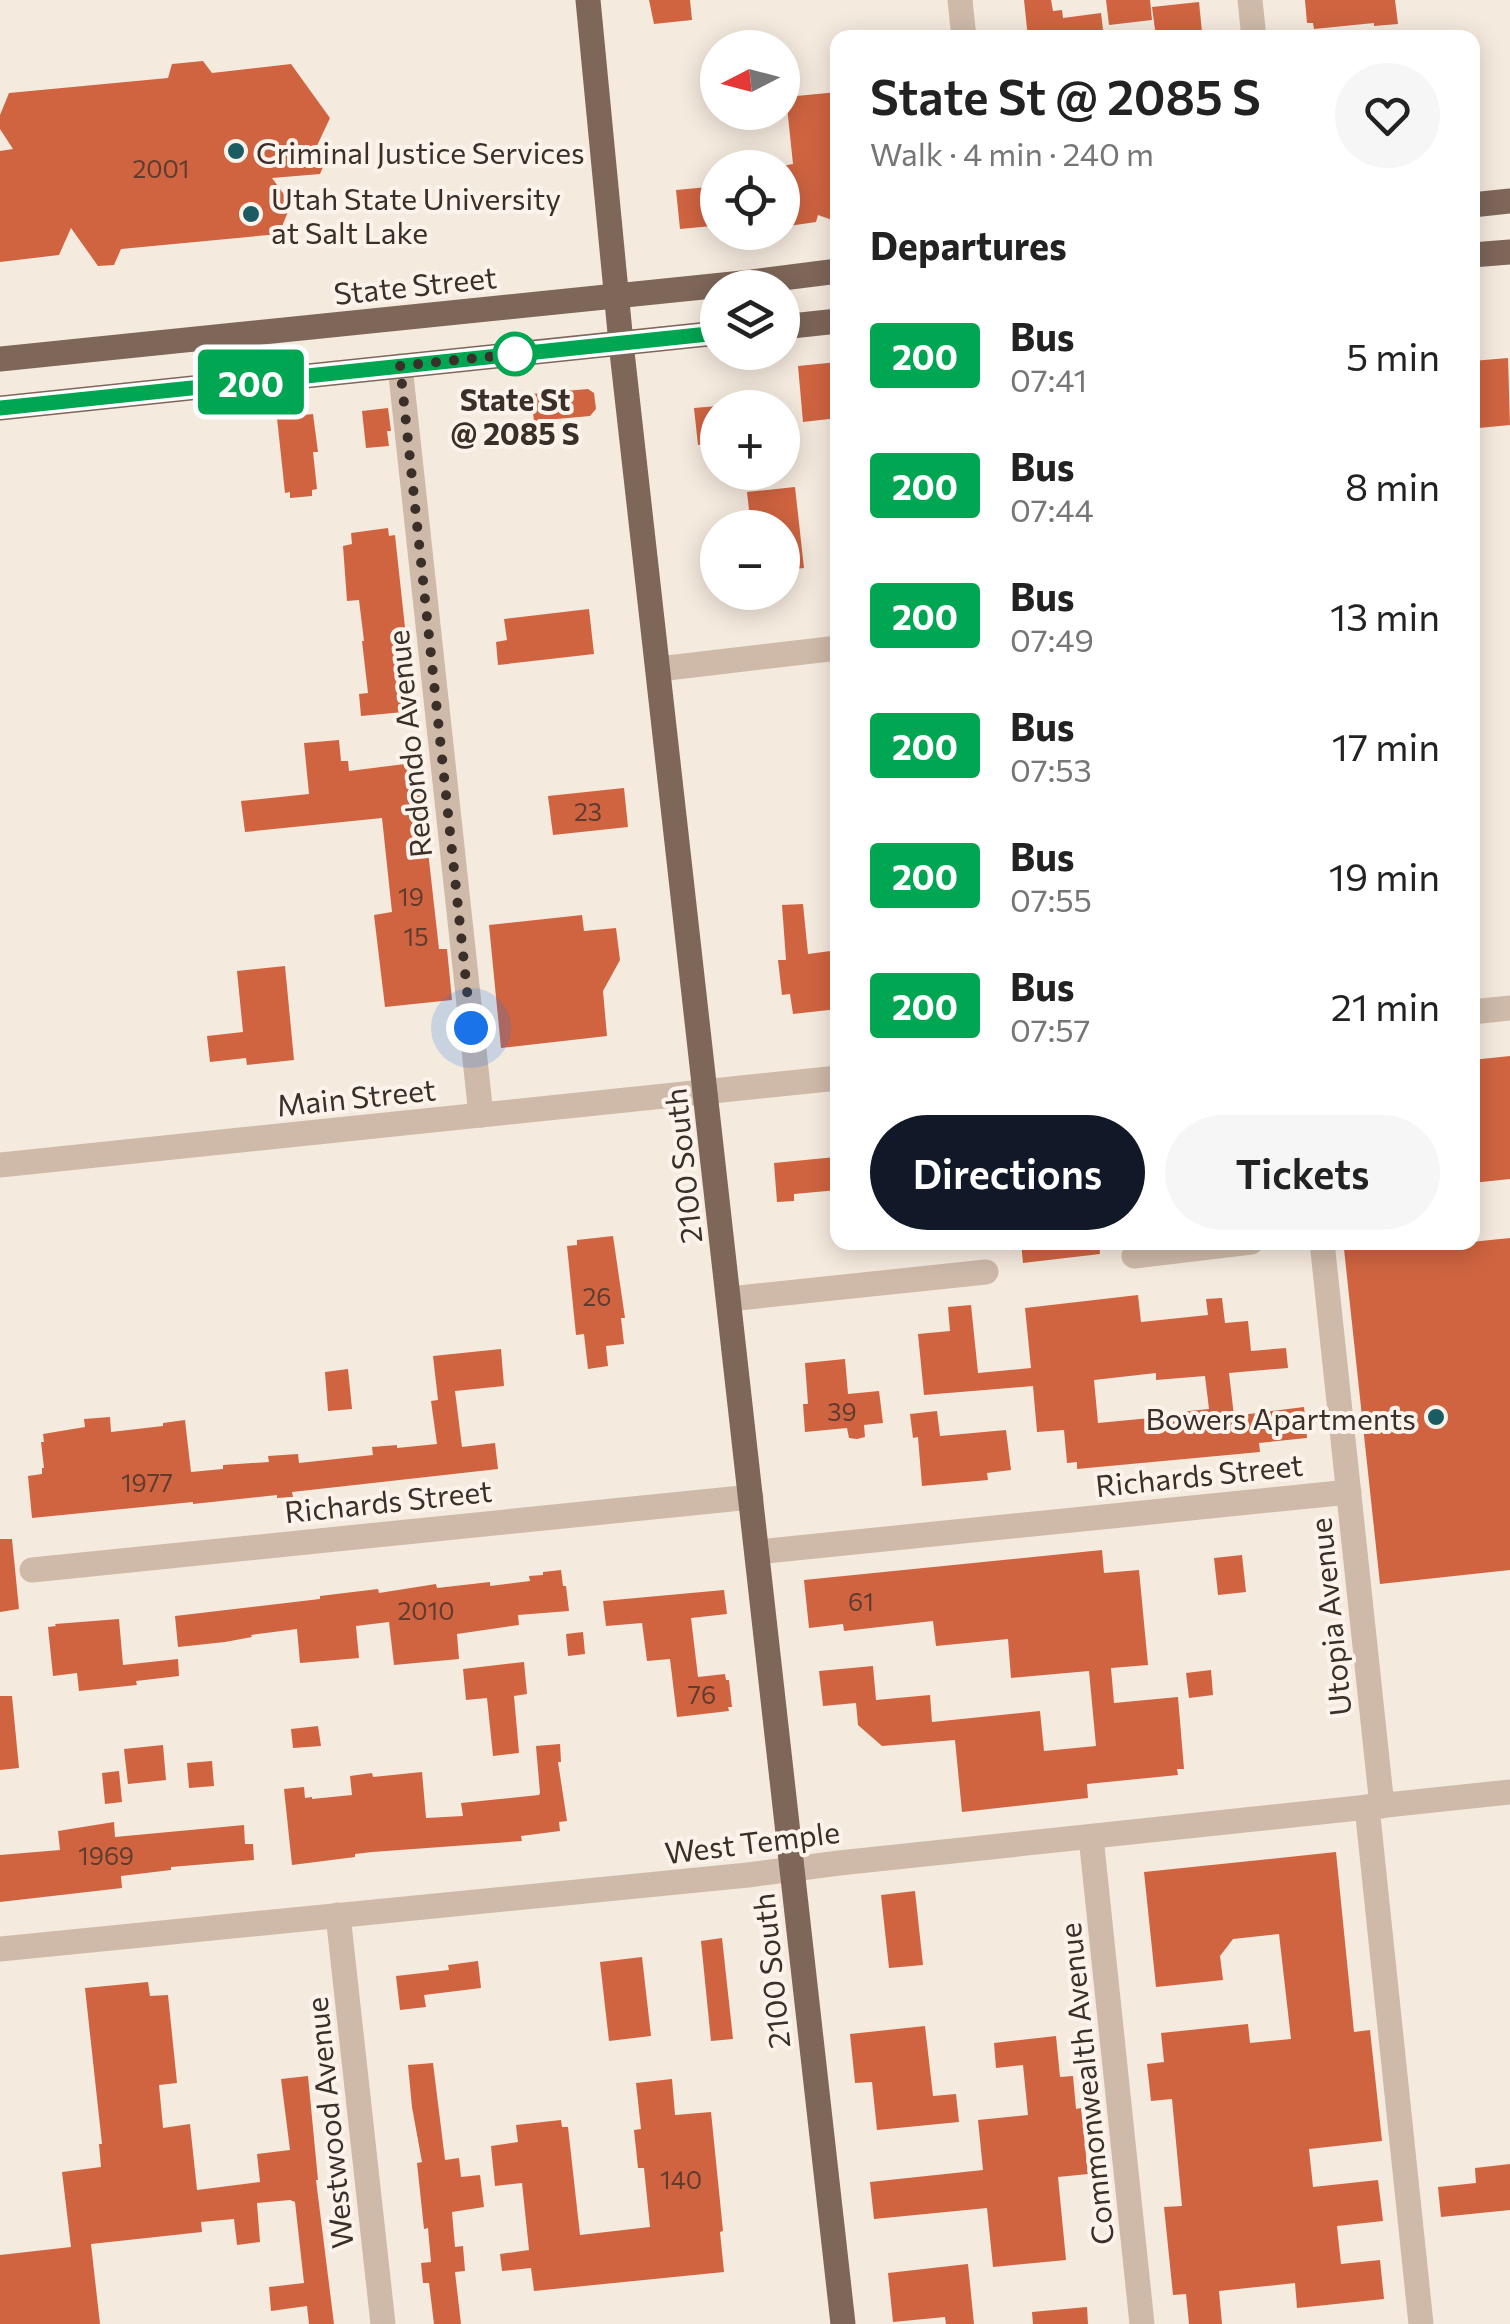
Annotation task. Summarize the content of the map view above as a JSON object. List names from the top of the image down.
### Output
{
  "streets": {
    "main road": ["State Street", "2100 South"],
    "street": [
      "Redondo Avenue",
      "Main Street",
      "Richards Street",
      "Utopia Avenue",
      "West Temple",
      "Commonwealth Avenue",
      "Westwood Avenue"
    ]
  },
  "crossings": [
    ["State Street", "2100 South"],
    ["Redondo Avenue", "Main Street"],
    ["Main Street", "2100 South"],
    ["2100 South", "Richards Street"],
    ["2100 South", "West Temple"],
    ["Richards Street", "Utopia Avenue"],
    ["Utopia Avenue", "West Temple"],
    ["West Temple", "Commonwealth Avenue"],
    ["West Temple", "Westwood Avenue"]
  ],
  "places": [
    "Criminal Justice Services",
    "Utah State University at Salt Lake",
    "State St @ 2085 S",
    "Bowers Apartments"
  ],
  "lines": ["bus line 200"],
  "house_numbers": [
    "2001",
    "23",
    "19",
    "15",
    "26",
    "39",
    "1977",
    "61",
    "2010",
    "76",
    "1969",
    "140"
  ],
  "north": "left",
  "page": {
    "on_map": "200",
    "map_buttons": ["+", "−"],
    "heading": [
      ["State St @ 2085 S", "Walk · 4 min · 240 m"],
      "Departures"
    ],
    "list": [
      {
        "mark": "200",
        "name": "Bus",
        "note": "07:41",
        "value": "5 min"
      },
      {
        "mark": "200",
        "name": "Bus",
        "note": "07:44",
        "value": "8 min"
      },
      {
        "mark": "200",
        "name": "Bus",
        "note": "07:49",
        "value": "13 min"
      },
      {
        "mark": "200",
        "name": "Bus",
        "note": "07:53",
        "value": "17 min"
      },
      {
        "mark": "200",
        "name": "Bus",
        "note": "07:55",
        "value": "19 min"
      },
      {
        "mark": "200",
        "name": "Bus",
        "note": "07:57",
        "value": "21 min"
      }
    ],
    "buttons": ["Directions", "Tickets"]
  }
}
